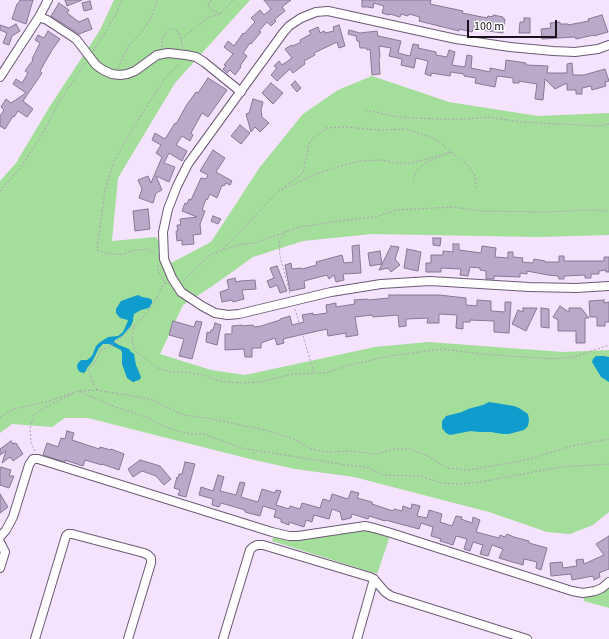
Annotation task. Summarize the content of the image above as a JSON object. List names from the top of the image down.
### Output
{
  "scale_bar": "100 m"
}
